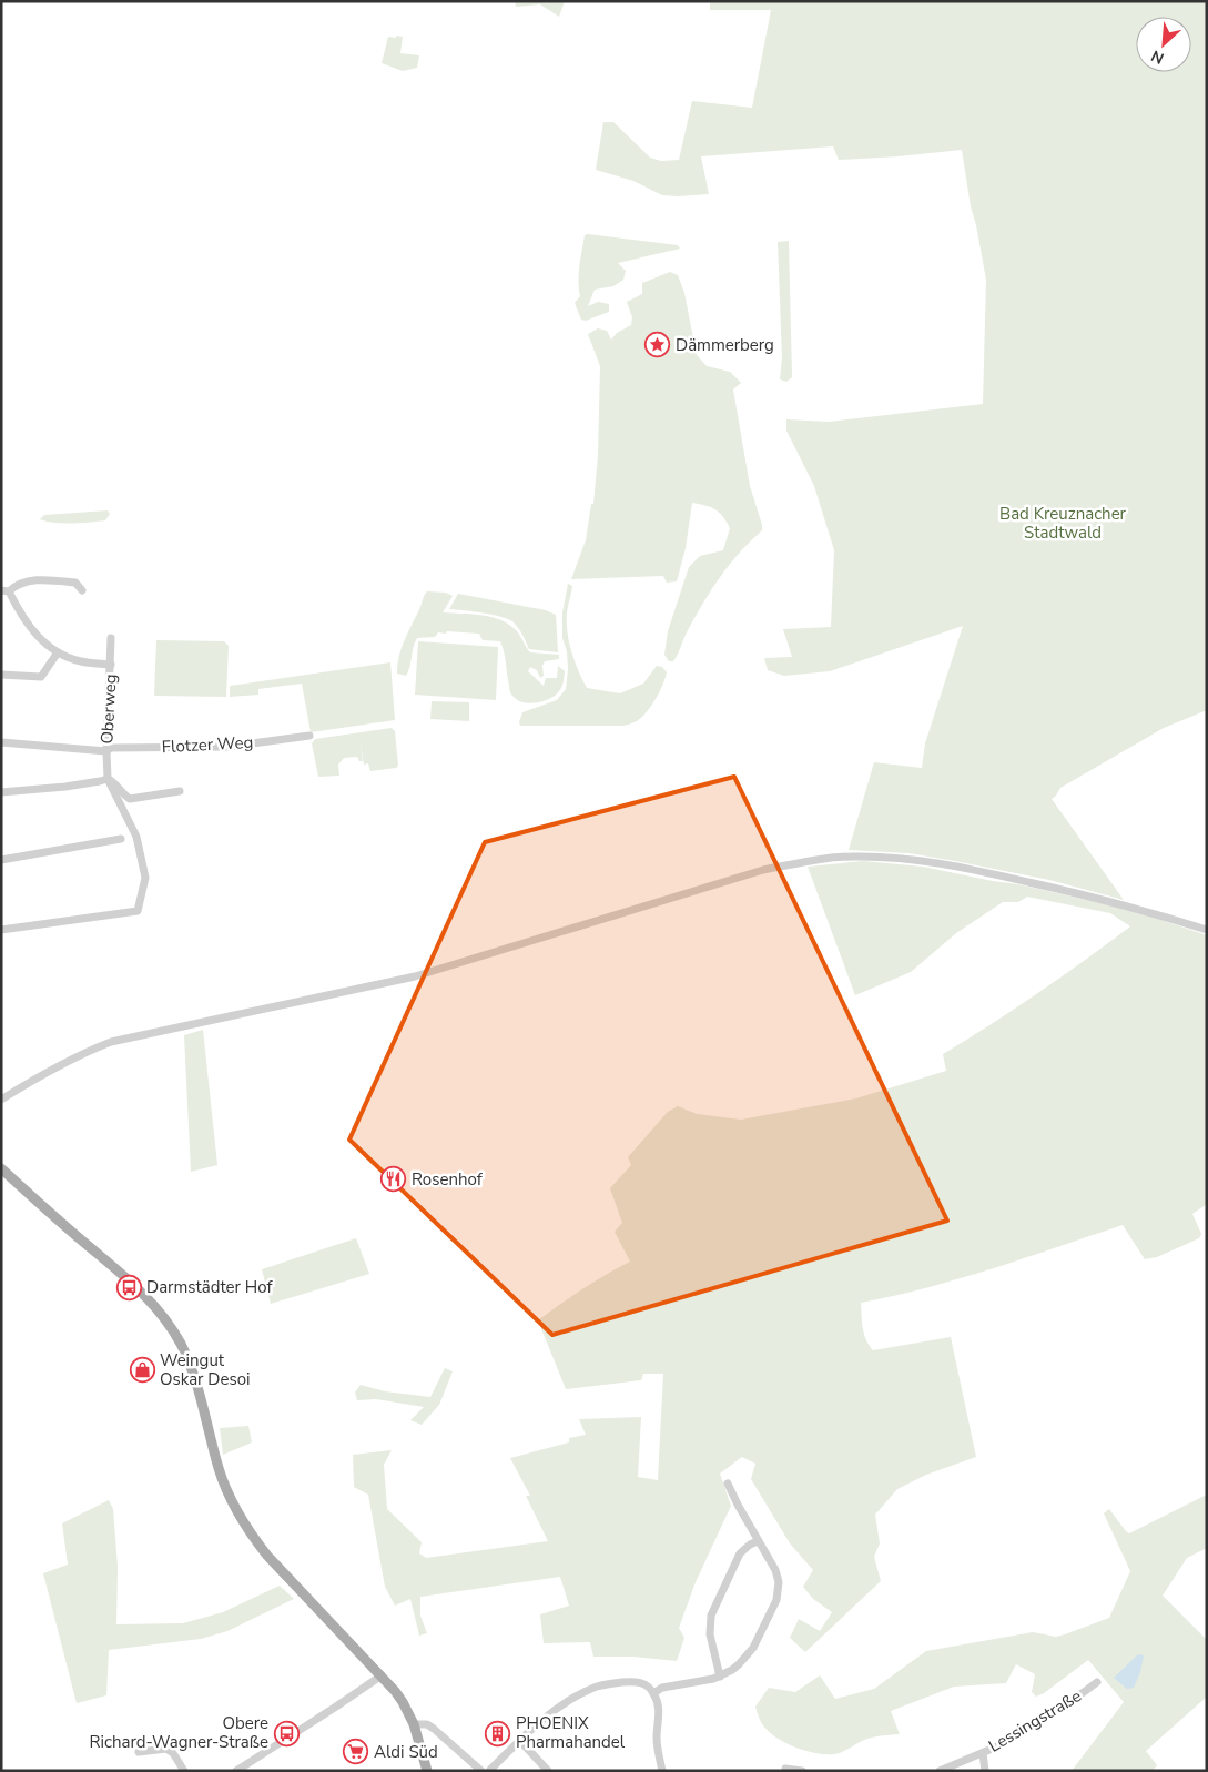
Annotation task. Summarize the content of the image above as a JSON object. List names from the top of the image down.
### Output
{
  "streets": {
    "street": ["Oberweg", "Flotzer Weg", "Lessingstraße"]
  },
  "crossings": [
    ["Oberweg", "Flotzer Weg"]
  ],
  "parks": ["Bad Kreuznacher Stadtwald"],
  "places": {
    "place": ["Dämmerberg"],
    "restaurant": ["Rosenhof"],
    "bus stop": ["Darmstädter Hof", "Obere Richard-Wagner-Straße"],
    "shop": ["Weingut Oskar Desoi"],
    "building": ["PHOENIX Pharmahandel"],
    "supermarket": ["Aldi Süd"]
  },
  "north": "bottom left"
}
